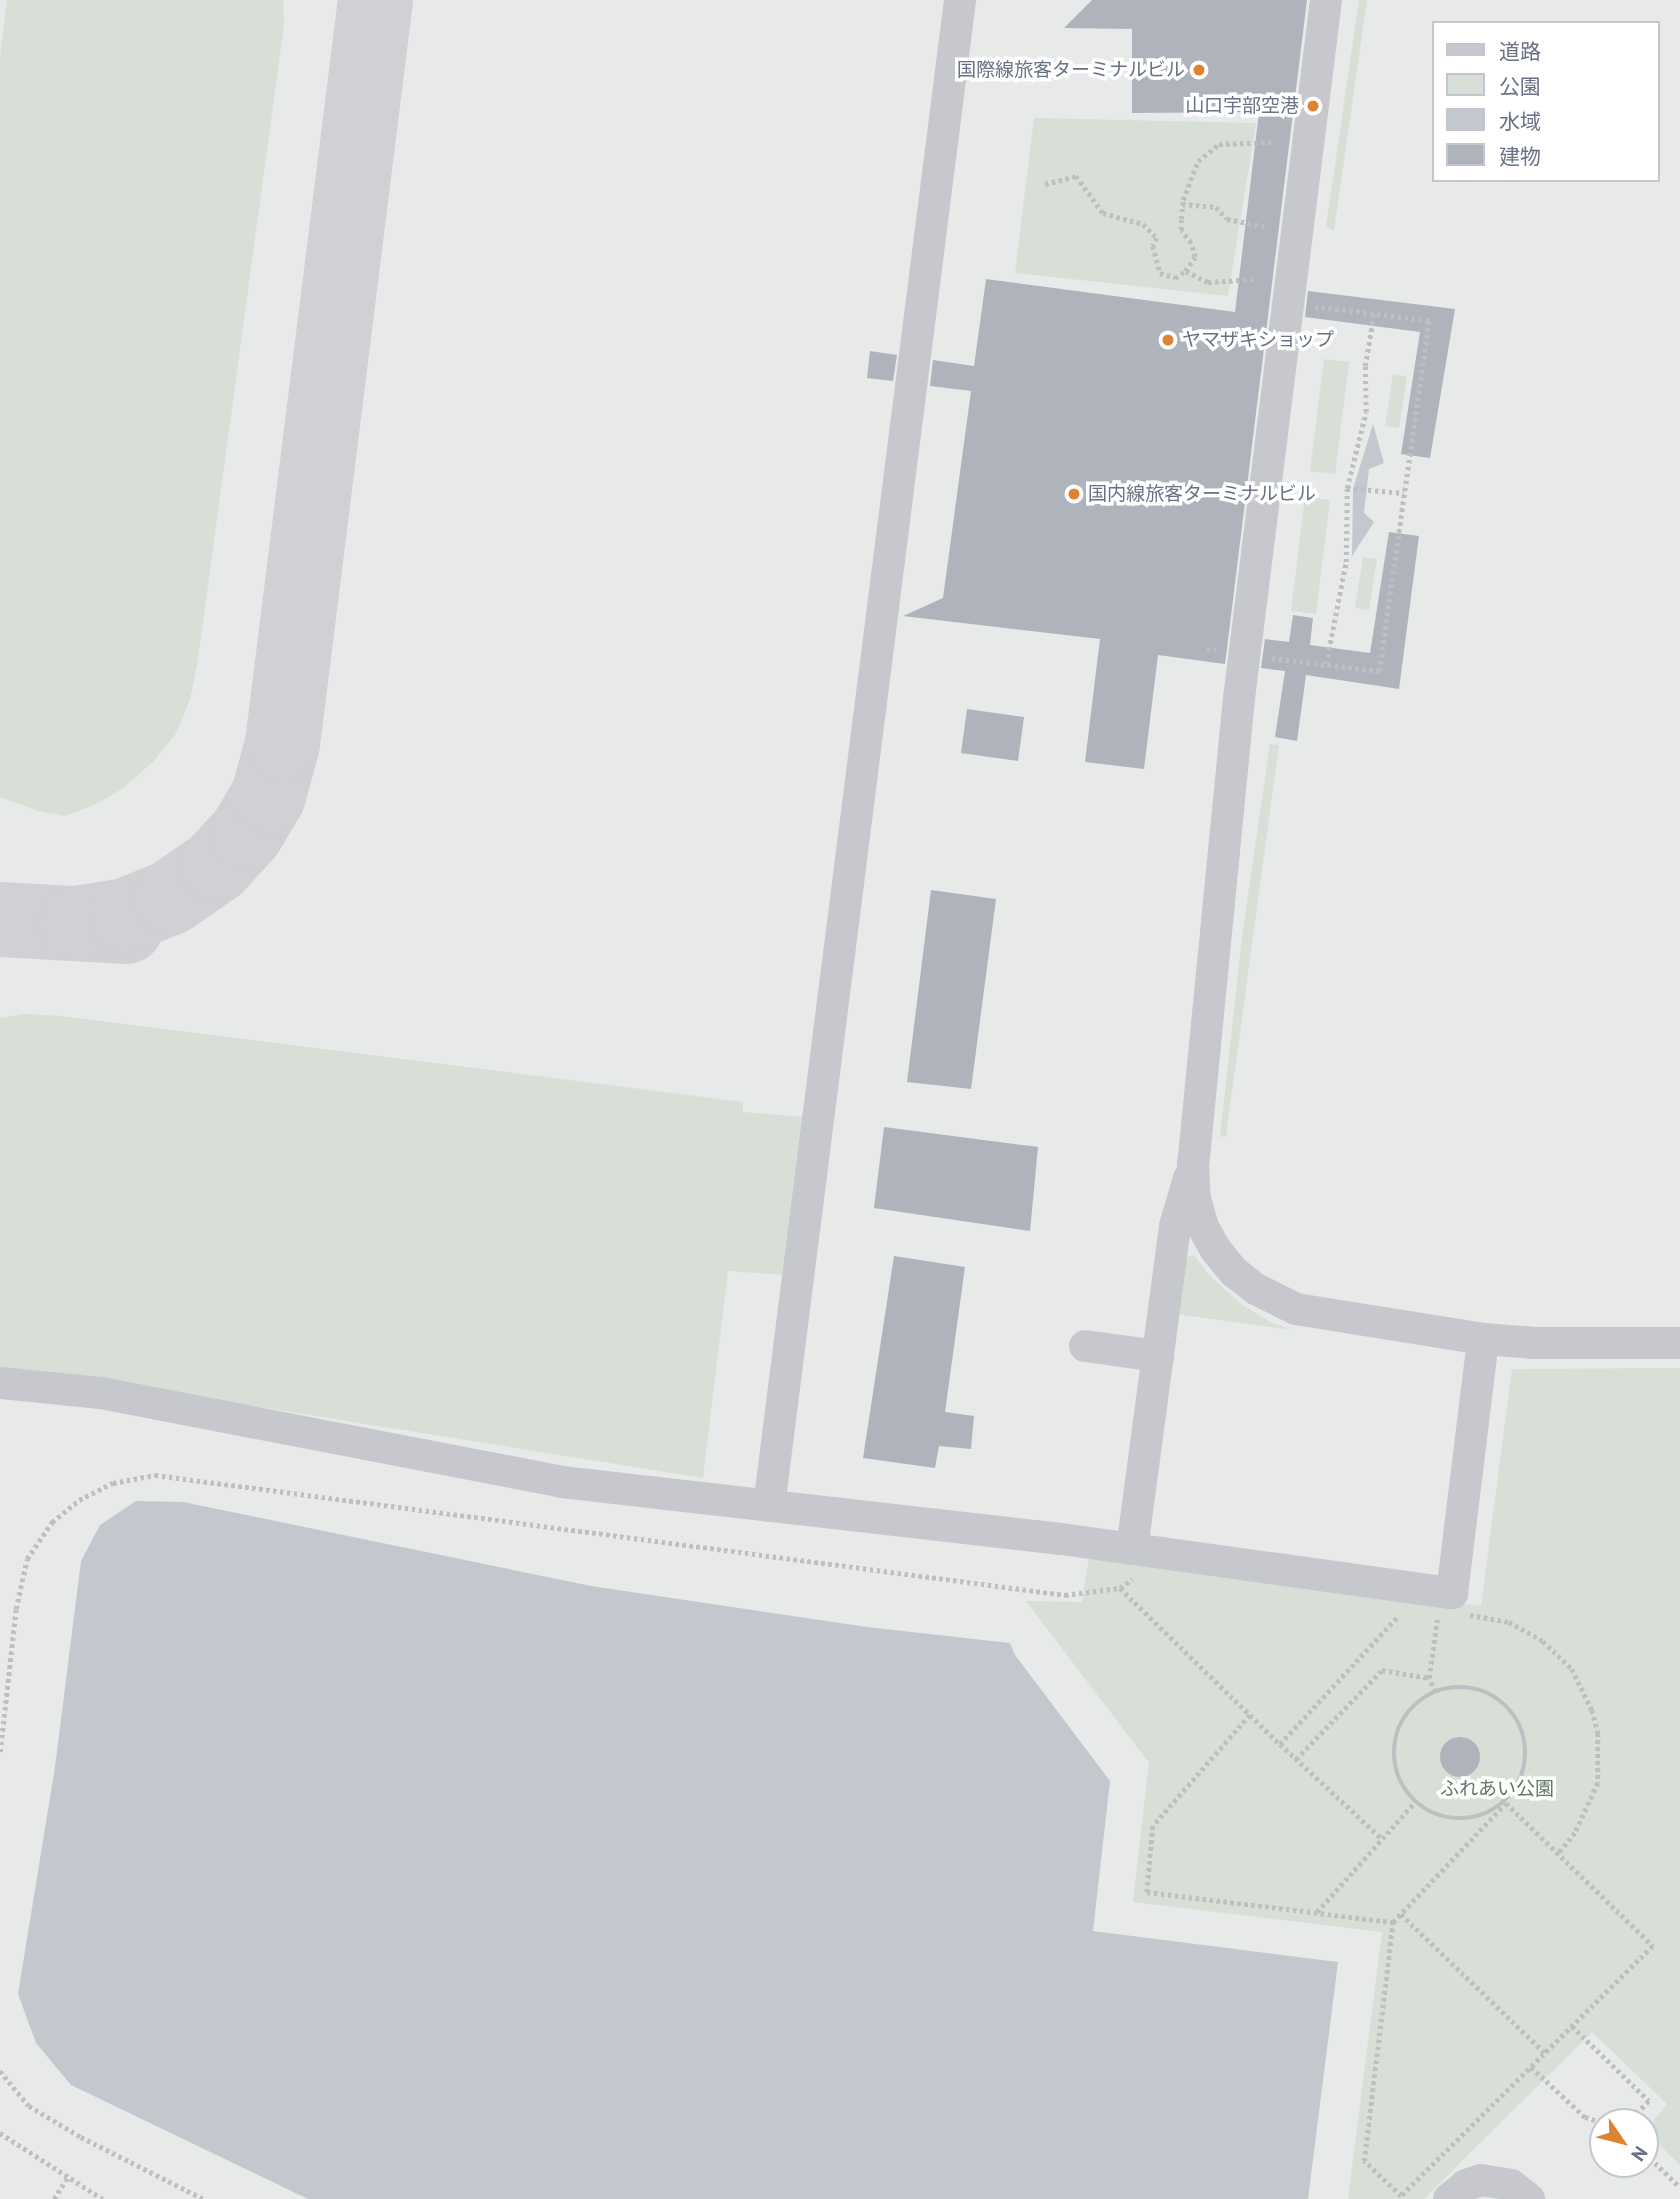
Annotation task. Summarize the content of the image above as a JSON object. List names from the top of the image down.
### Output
{
  "parks": ["ふれあい公園"],
  "places": [
    "国際線旅客ターミナルビル",
    "山口宇部空港",
    "ヤマザキショップ",
    "国内線旅客ターミナルビル"
  ],
  "legend": [
    "道路",
    "公園",
    "水域",
    "建物"
  ],
  "north": "bottom right"
}
